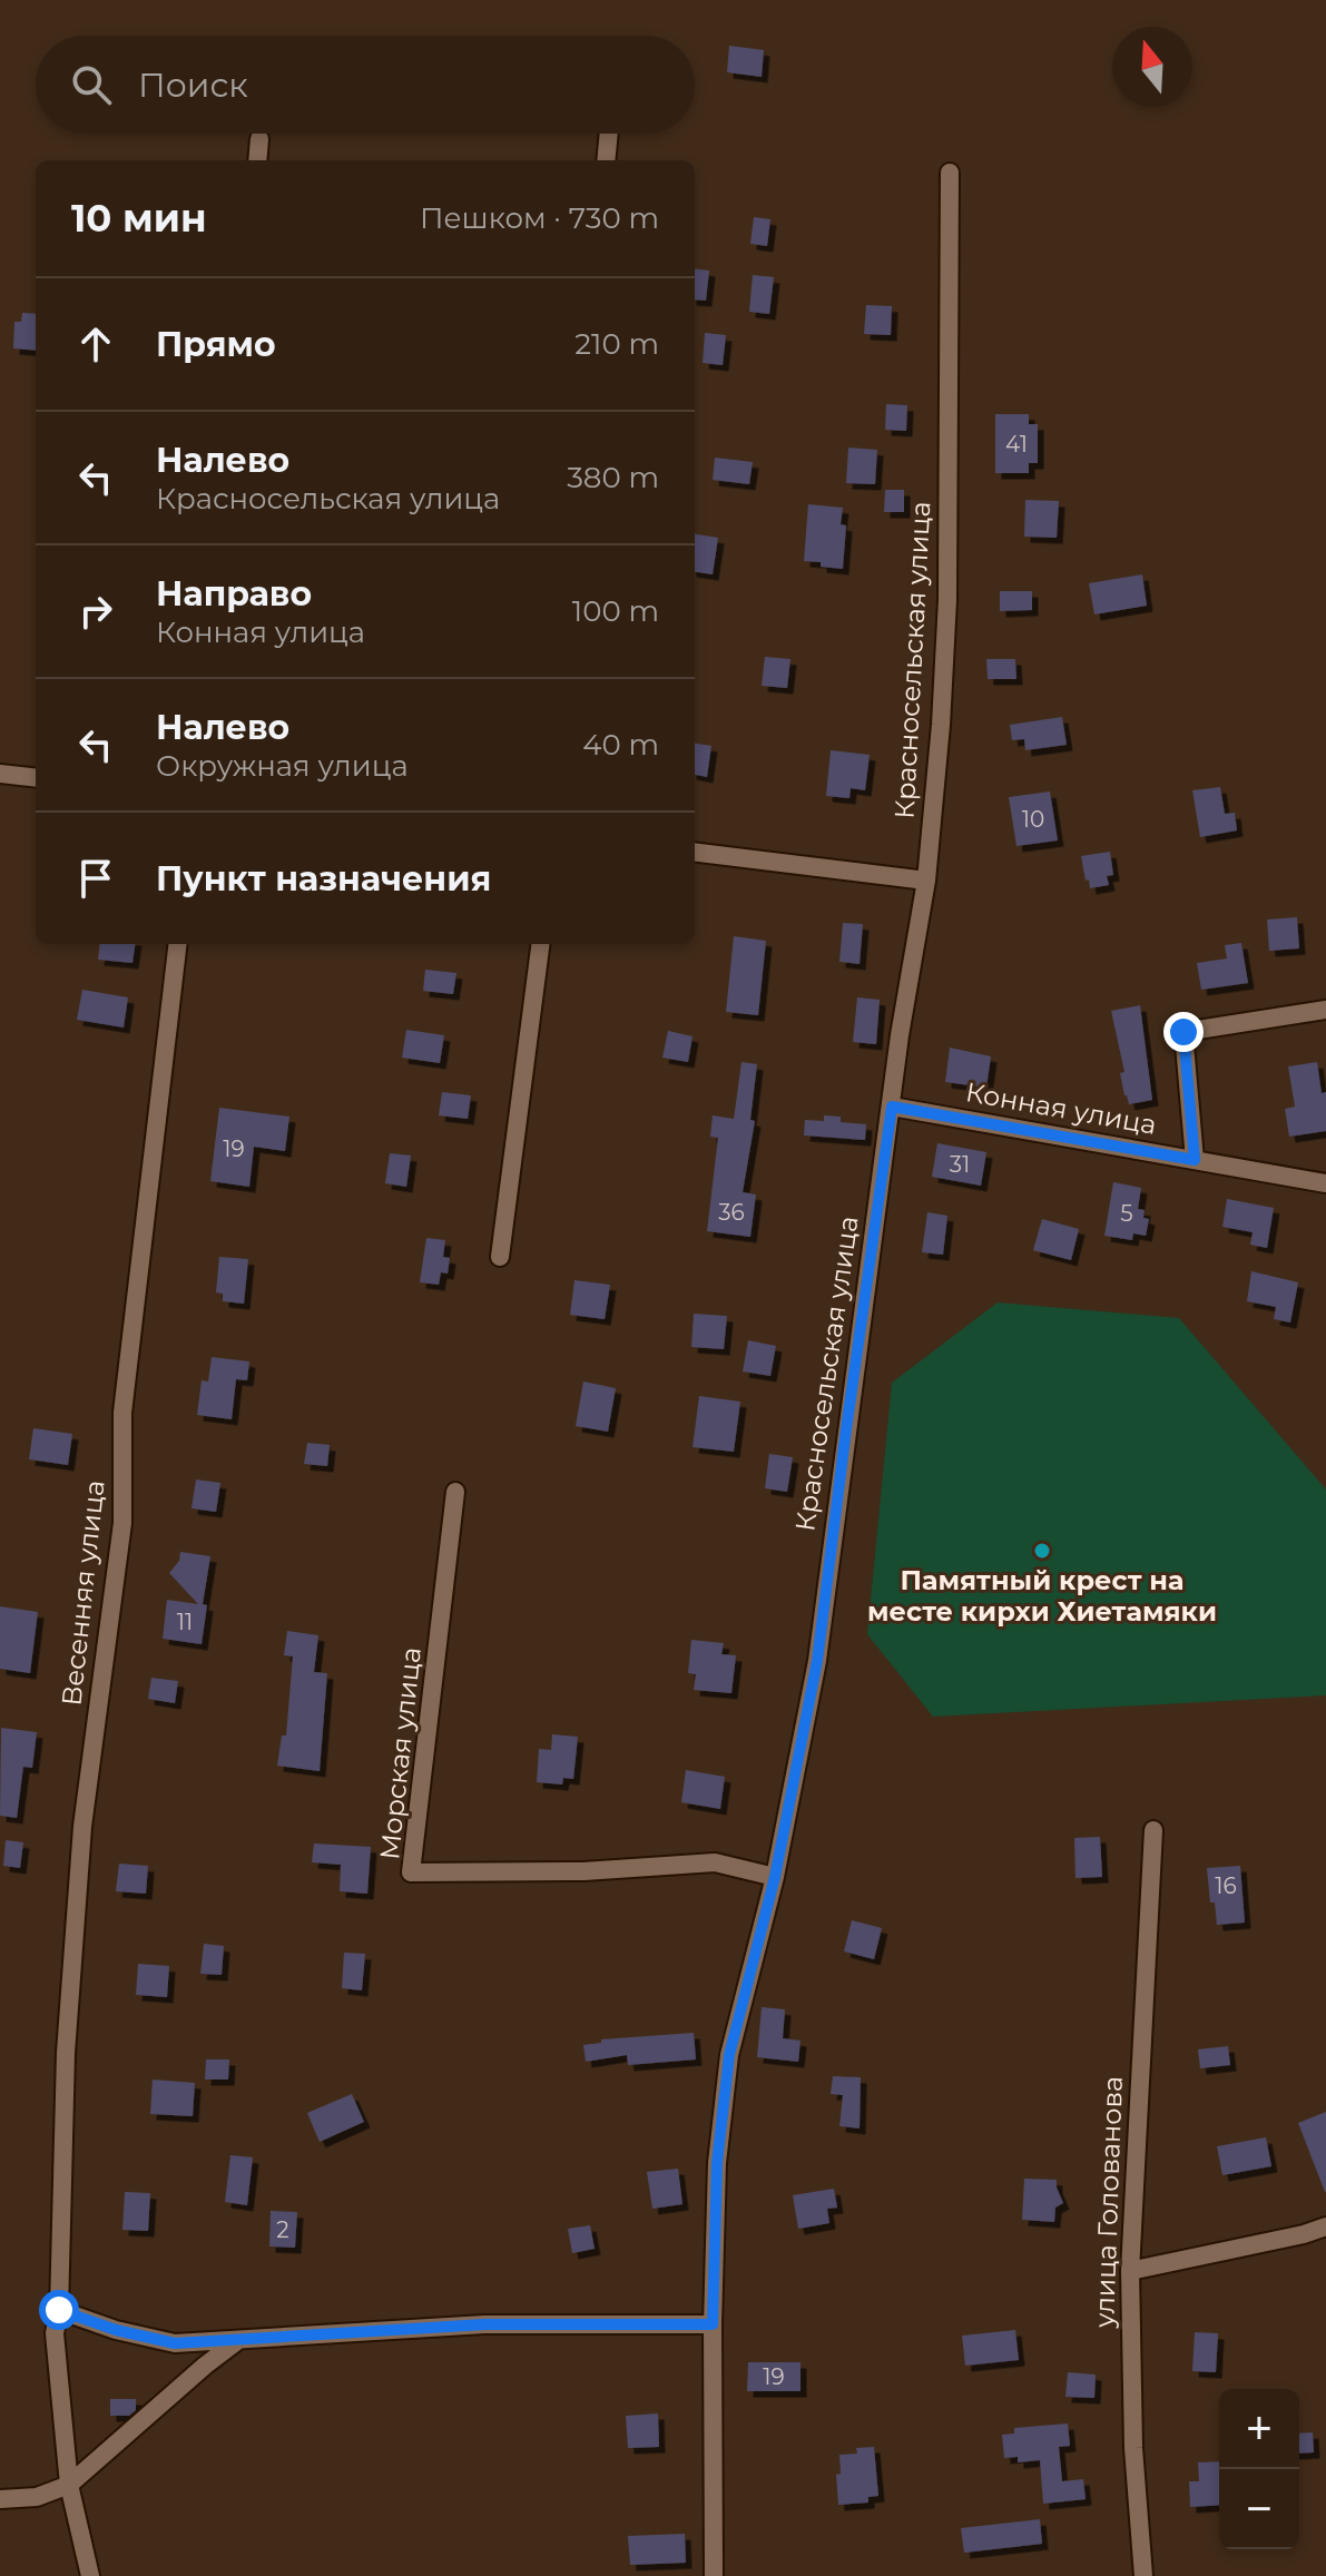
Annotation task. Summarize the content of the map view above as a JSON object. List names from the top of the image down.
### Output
{
  "streets": {
    "street": [
      "Красносельская улица",
      "Конная улица",
      "Весенняя улица",
      "Морская улица",
      "улица Голованова"
    ]
  },
  "crossings": [
    ["Красносельская улица", "Конная улица"],
    ["Красносельская улица", "Морская улица"]
  ],
  "places": ["Памятный крест на месте кирхи Хиетамяки"],
  "house_numbers": [
    "41",
    "10",
    "19",
    "31",
    "36",
    "5",
    "11",
    "16",
    "2",
    "19"
  ],
  "north": "top",
  "page": {
    "search": "Поиск",
    "heading": ["10 мин", "Пешком · 730 m"],
    "list": [
      ["Прямо", "210 m"],
      ["Налево", "Красносельская улица", "380 m"],
      ["Направо", "Конная улица", "100 m"],
      ["Налево", "Окружная улица", "40 m"],
      "Пункт назначения"
    ],
    "map_buttons": ["+", "−"]
  }
}
